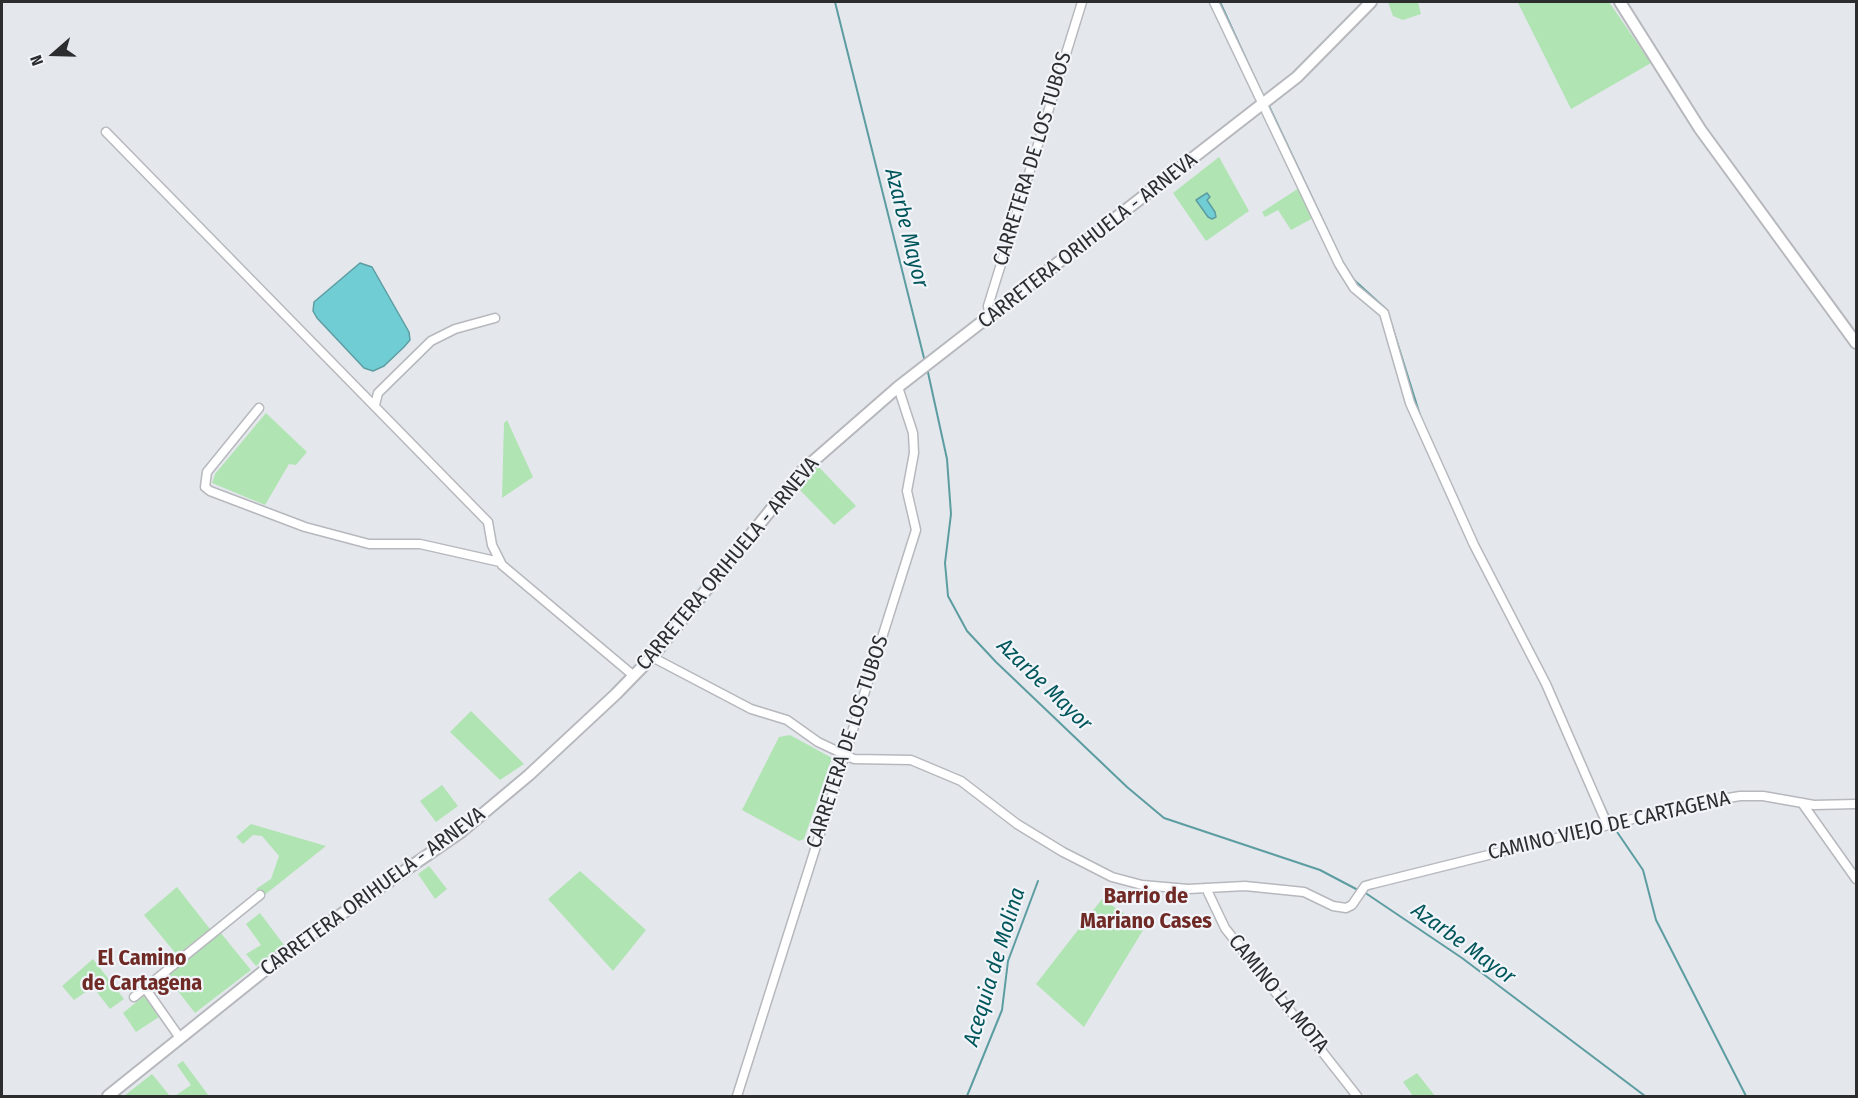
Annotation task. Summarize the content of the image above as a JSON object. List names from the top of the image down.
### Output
{
  "streets": {
    "main road": ["CARRETERA ORIHUELA - ARNEVA"],
    "street": ["CARRETERA DE LOS TUBOS", "CAMINO VIEJO DE CARTAGENA", "CAMINO LA MOTA"]
  },
  "crossings": [
    ["CARRETERA DE LOS TUBOS", "CARRETERA ORIHUELA - ARNEVA"],
    ["CAMINO VIEJO DE CARTAGENA", "CAMINO LA MOTA"]
  ],
  "districts": ["Barrio de Mariano Cases", "El Camino de Cartagena"],
  "water": ["Azarbe Mayor", "Acequia de Molina"],
  "north": "left"
}
